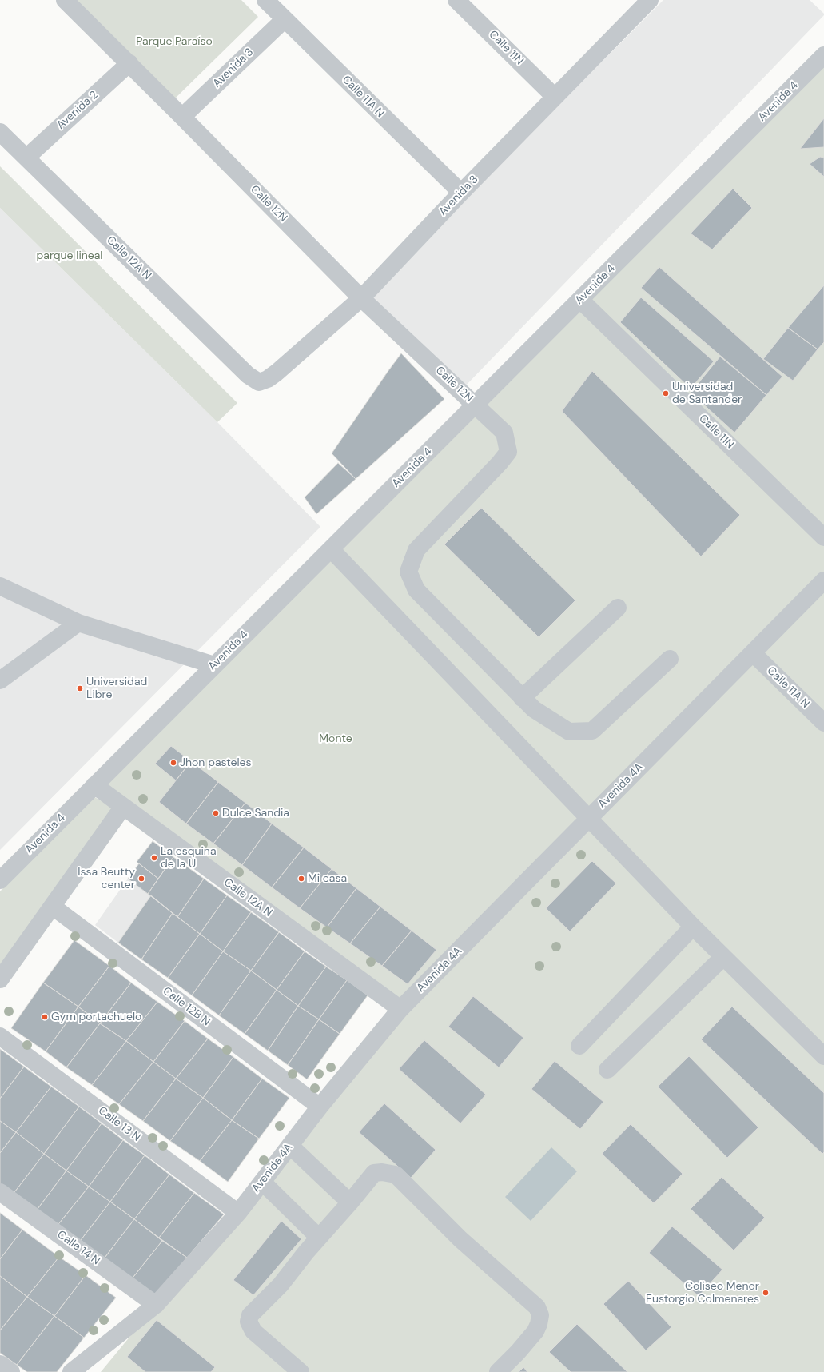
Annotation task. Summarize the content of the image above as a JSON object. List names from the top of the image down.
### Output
{
  "streets": {
    "street": [
      "Calle 11N",
      "Avenida 3",
      "Calle 11A N",
      "Avenida 4",
      "Avenida 2",
      "Calle 12N",
      "Calle 12A N",
      "Avenida 4A",
      "Calle 12B N",
      "Calle 13 N",
      "Calle 14 N"
    ]
  },
  "crossings": [
    ["Calle 11N", "Avenida 3"],
    ["Calle 11N", "Avenida 4"],
    ["Avenida 3", "Calle 11A N"],
    ["Avenida 3", "Calle 12N"],
    ["Avenida 3", "Calle 12A N"],
    ["Calle 11A N", "Avenida 4A"],
    ["Avenida 4", "Calle 12N"],
    ["Avenida 4", "Calle 12A N"],
    ["Avenida 2", "Calle 12N"],
    ["Avenida 2", "Calle 12A N"],
    ["Calle 12A N", "Avenida 4A"],
    ["Avenida 4A", "Calle 12B N"],
    ["Avenida 4A", "Calle 13 N"],
    ["Avenida 4A", "Calle 14 N"]
  ],
  "parks": ["Parque Paraíso", "parque lineal", "Monte"],
  "places": [
    "Universidad de Santander",
    "Universidad Libre",
    "Jhon pasteles",
    "Dulce Sandia",
    "La esquina de la U",
    "Issa Beutty center",
    "Mi casa",
    "Gym portachuelo",
    "Coliseo Menor Eustorgio Colmenares"
  ]
}
